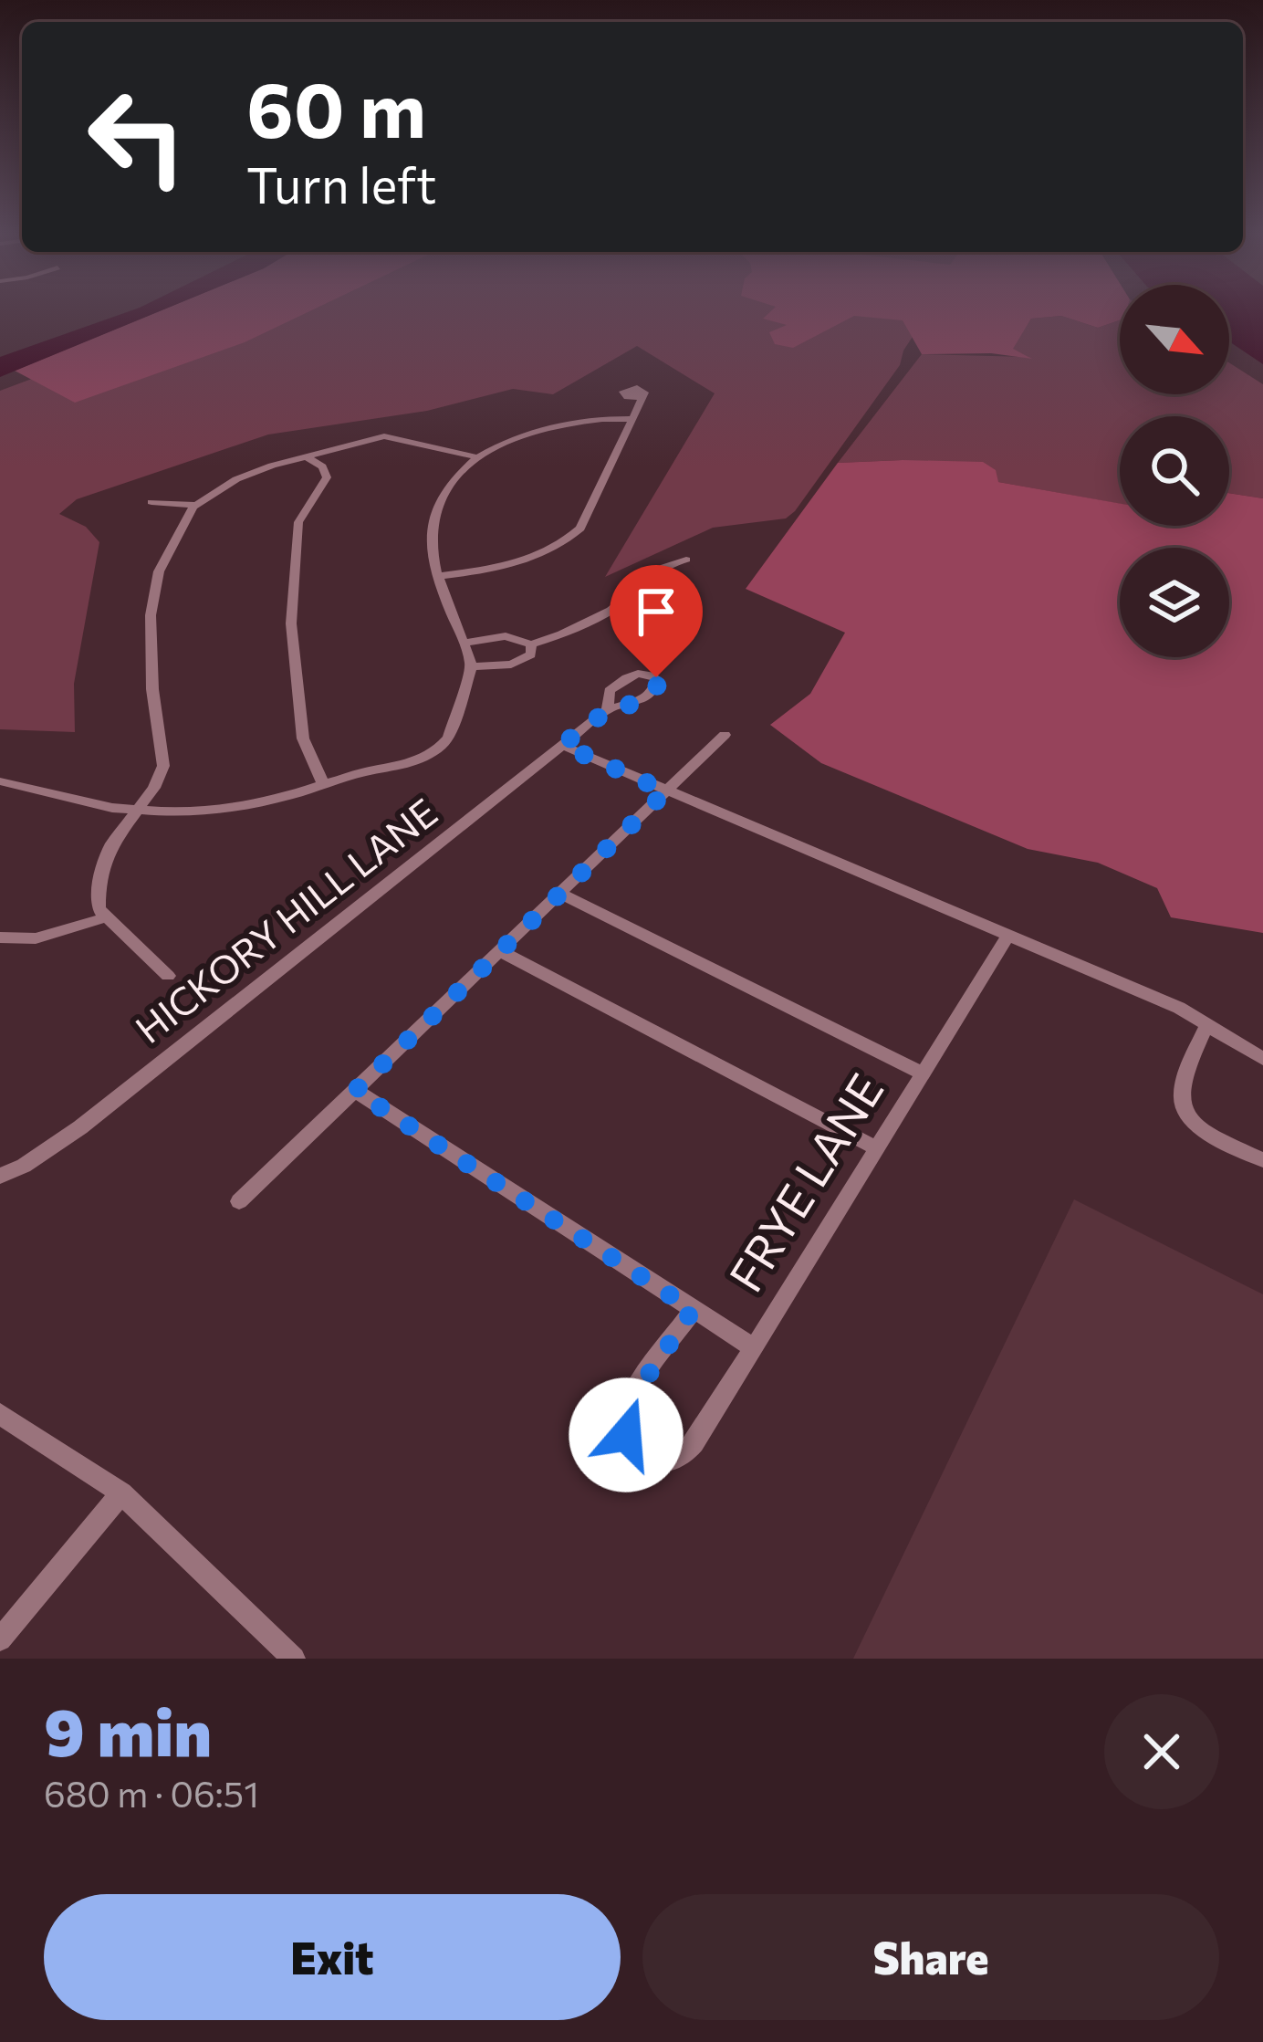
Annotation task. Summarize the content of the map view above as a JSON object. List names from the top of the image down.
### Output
{
  "streets": {
    "street": ["HICKORY HILL LANE", "FRYE LANE"]
  },
  "north": "bottom right",
  "page": {
    "turn": ["60 m", "Turn left"],
    "heading": ["9 min", "680 m · 06:51"],
    "buttons": ["Exit", "Share"]
  }
}
